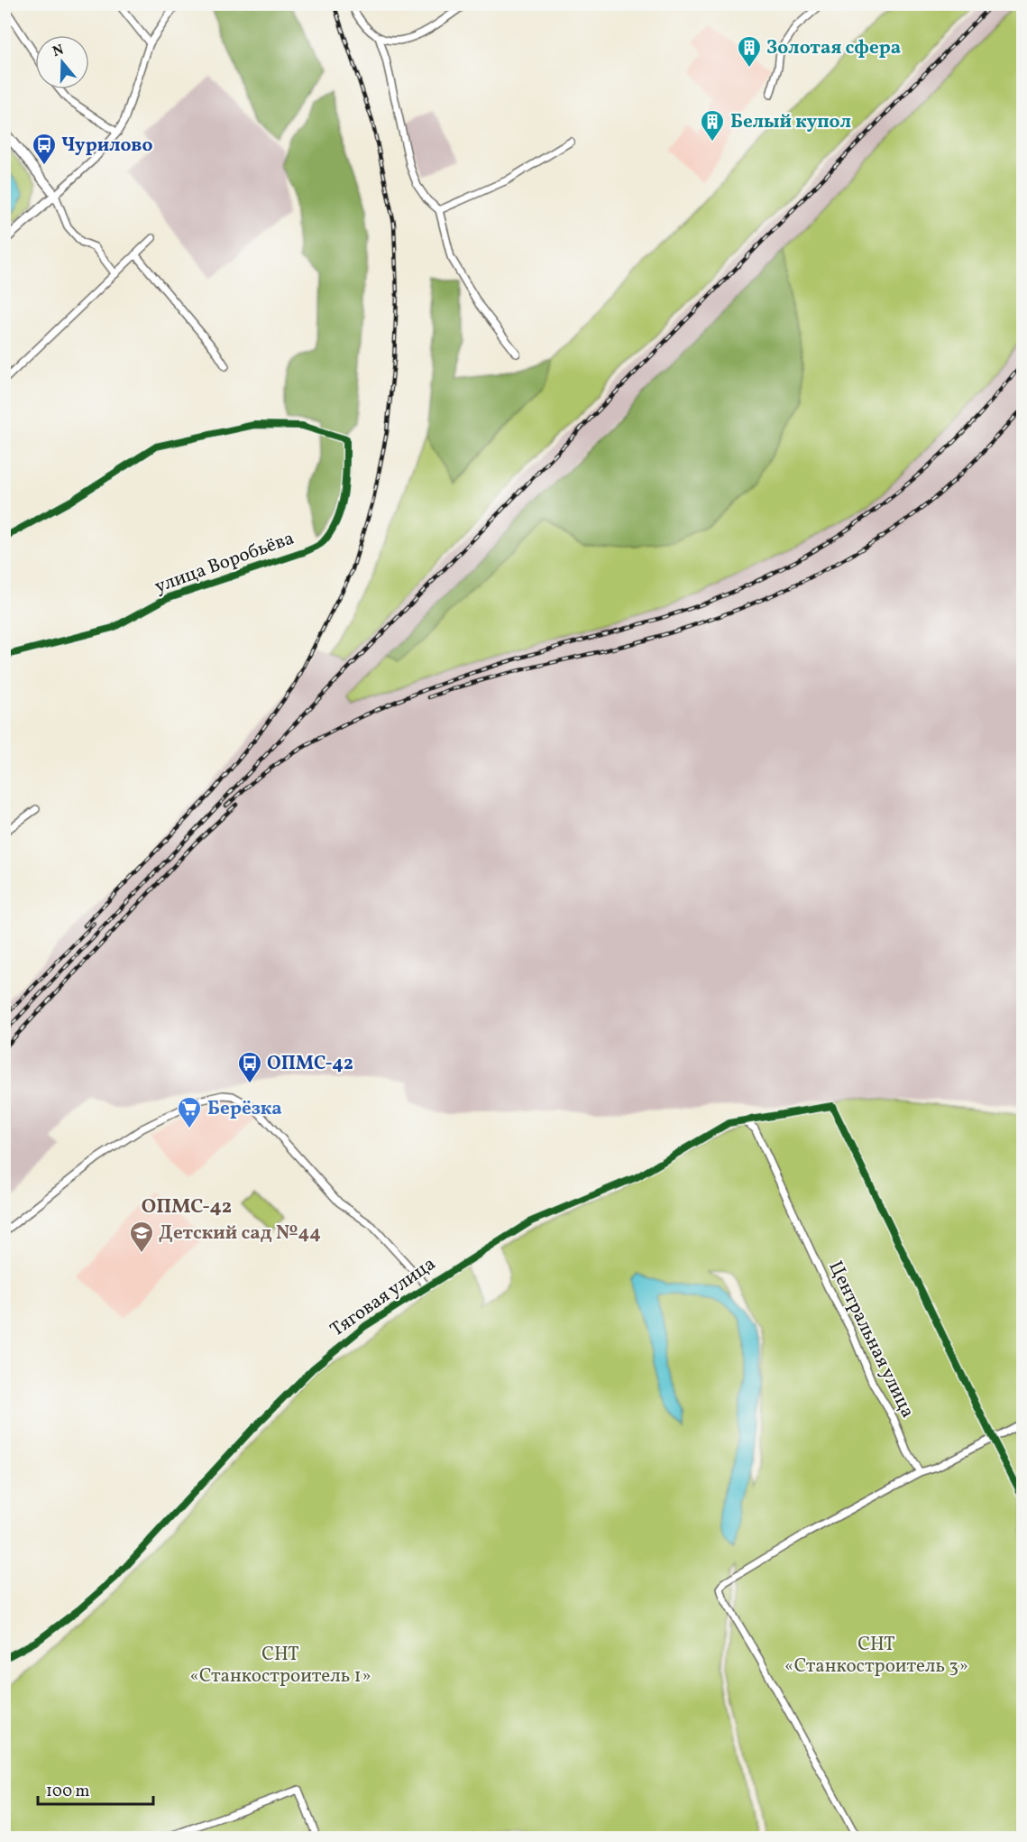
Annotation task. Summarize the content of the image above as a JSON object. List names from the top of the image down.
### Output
{
  "streets": {
    "street": ["улица Воробьёва", "Тяговая улица", "Центральная улица"]
  },
  "crossings": [
    ["Тяговая улица", "Центральная улица"]
  ],
  "districts": ["ОПМС-42"],
  "parks": ["СНТ «Станкостроитель 3»", "СНТ «Станкостроитель 1»"],
  "places": {
    "building": ["Золотая сфера", "Белый купол"],
    "bus stop": ["Чурилово", "ОПМС-42"],
    "supermarket": ["Берёзка"],
    "school or university": ["Детский сад №44"]
  },
  "scale_bar": "100 m",
  "north": "top"
}
